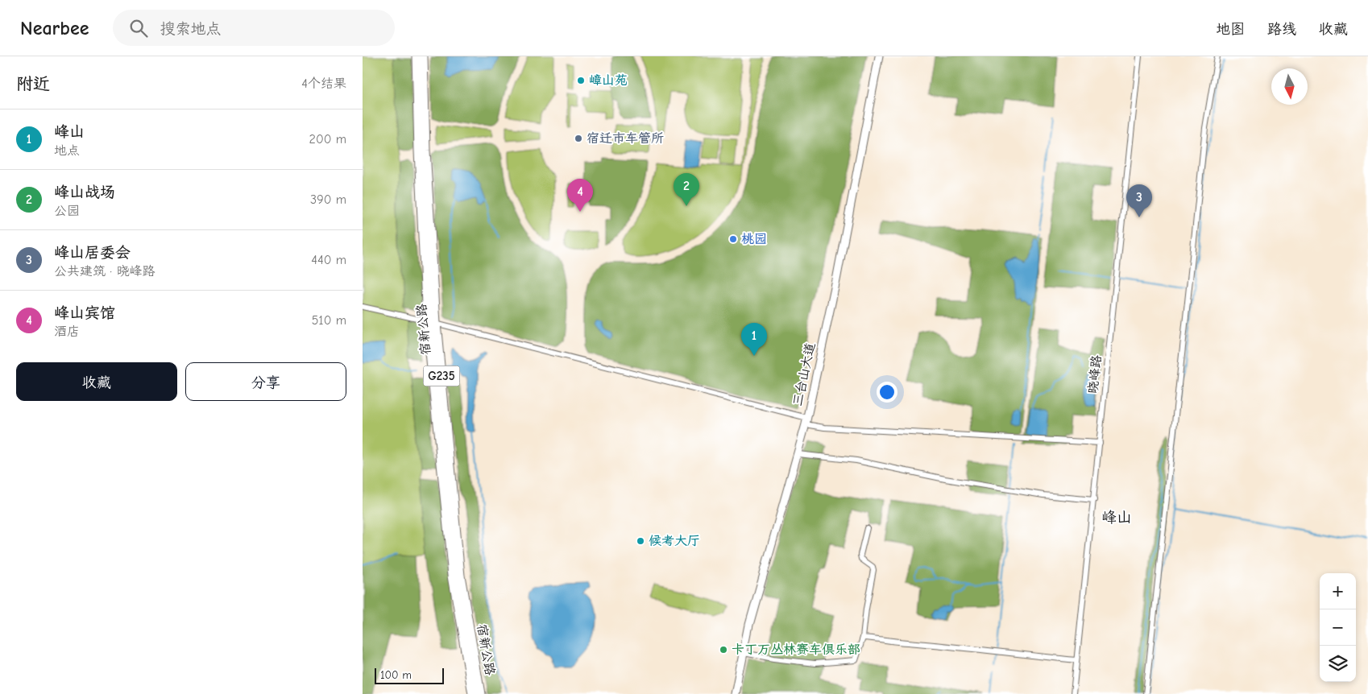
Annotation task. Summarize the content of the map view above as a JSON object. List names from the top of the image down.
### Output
{
  "streets": {
    "highway": ["宿新公路", "G235"],
    "main road": ["三台山大道"],
    "street": ["晓峰路"]
  },
  "districts": ["峰山"],
  "places": [
    "嶂山苑",
    "宿迁市车管所",
    "桃园",
    "候考大厅",
    "卡丁万丛林赛车俱乐部"
  ],
  "scale_bar": "100 m",
  "north": "bottom",
  "page": {
    "header": "Nearbee",
    "search": "搜索地点",
    "nav": ["地图", "路线", "收藏"],
    "heading": ["附近", "4个结果"],
    "list": [
      {
        "mark": "1",
        "name": "峰山",
        "note": "地点",
        "value": "200 m"
      },
      {
        "mark": "2",
        "name": "峰山战场",
        "note": "公园",
        "value": "390 m"
      },
      {
        "mark": "3",
        "name": "峰山居委会",
        "note": "公共建筑 · 晓峰路",
        "value": "440 m"
      },
      {
        "mark": "4",
        "name": "峰山宾馆",
        "note": "酒店",
        "value": "510 m"
      }
    ],
    "pins": [
      "2",
      "4",
      "3",
      "1"
    ],
    "buttons": ["收藏", "分享"],
    "map_buttons": ["+", "−"],
    "scale": "100 m"
  }
}
